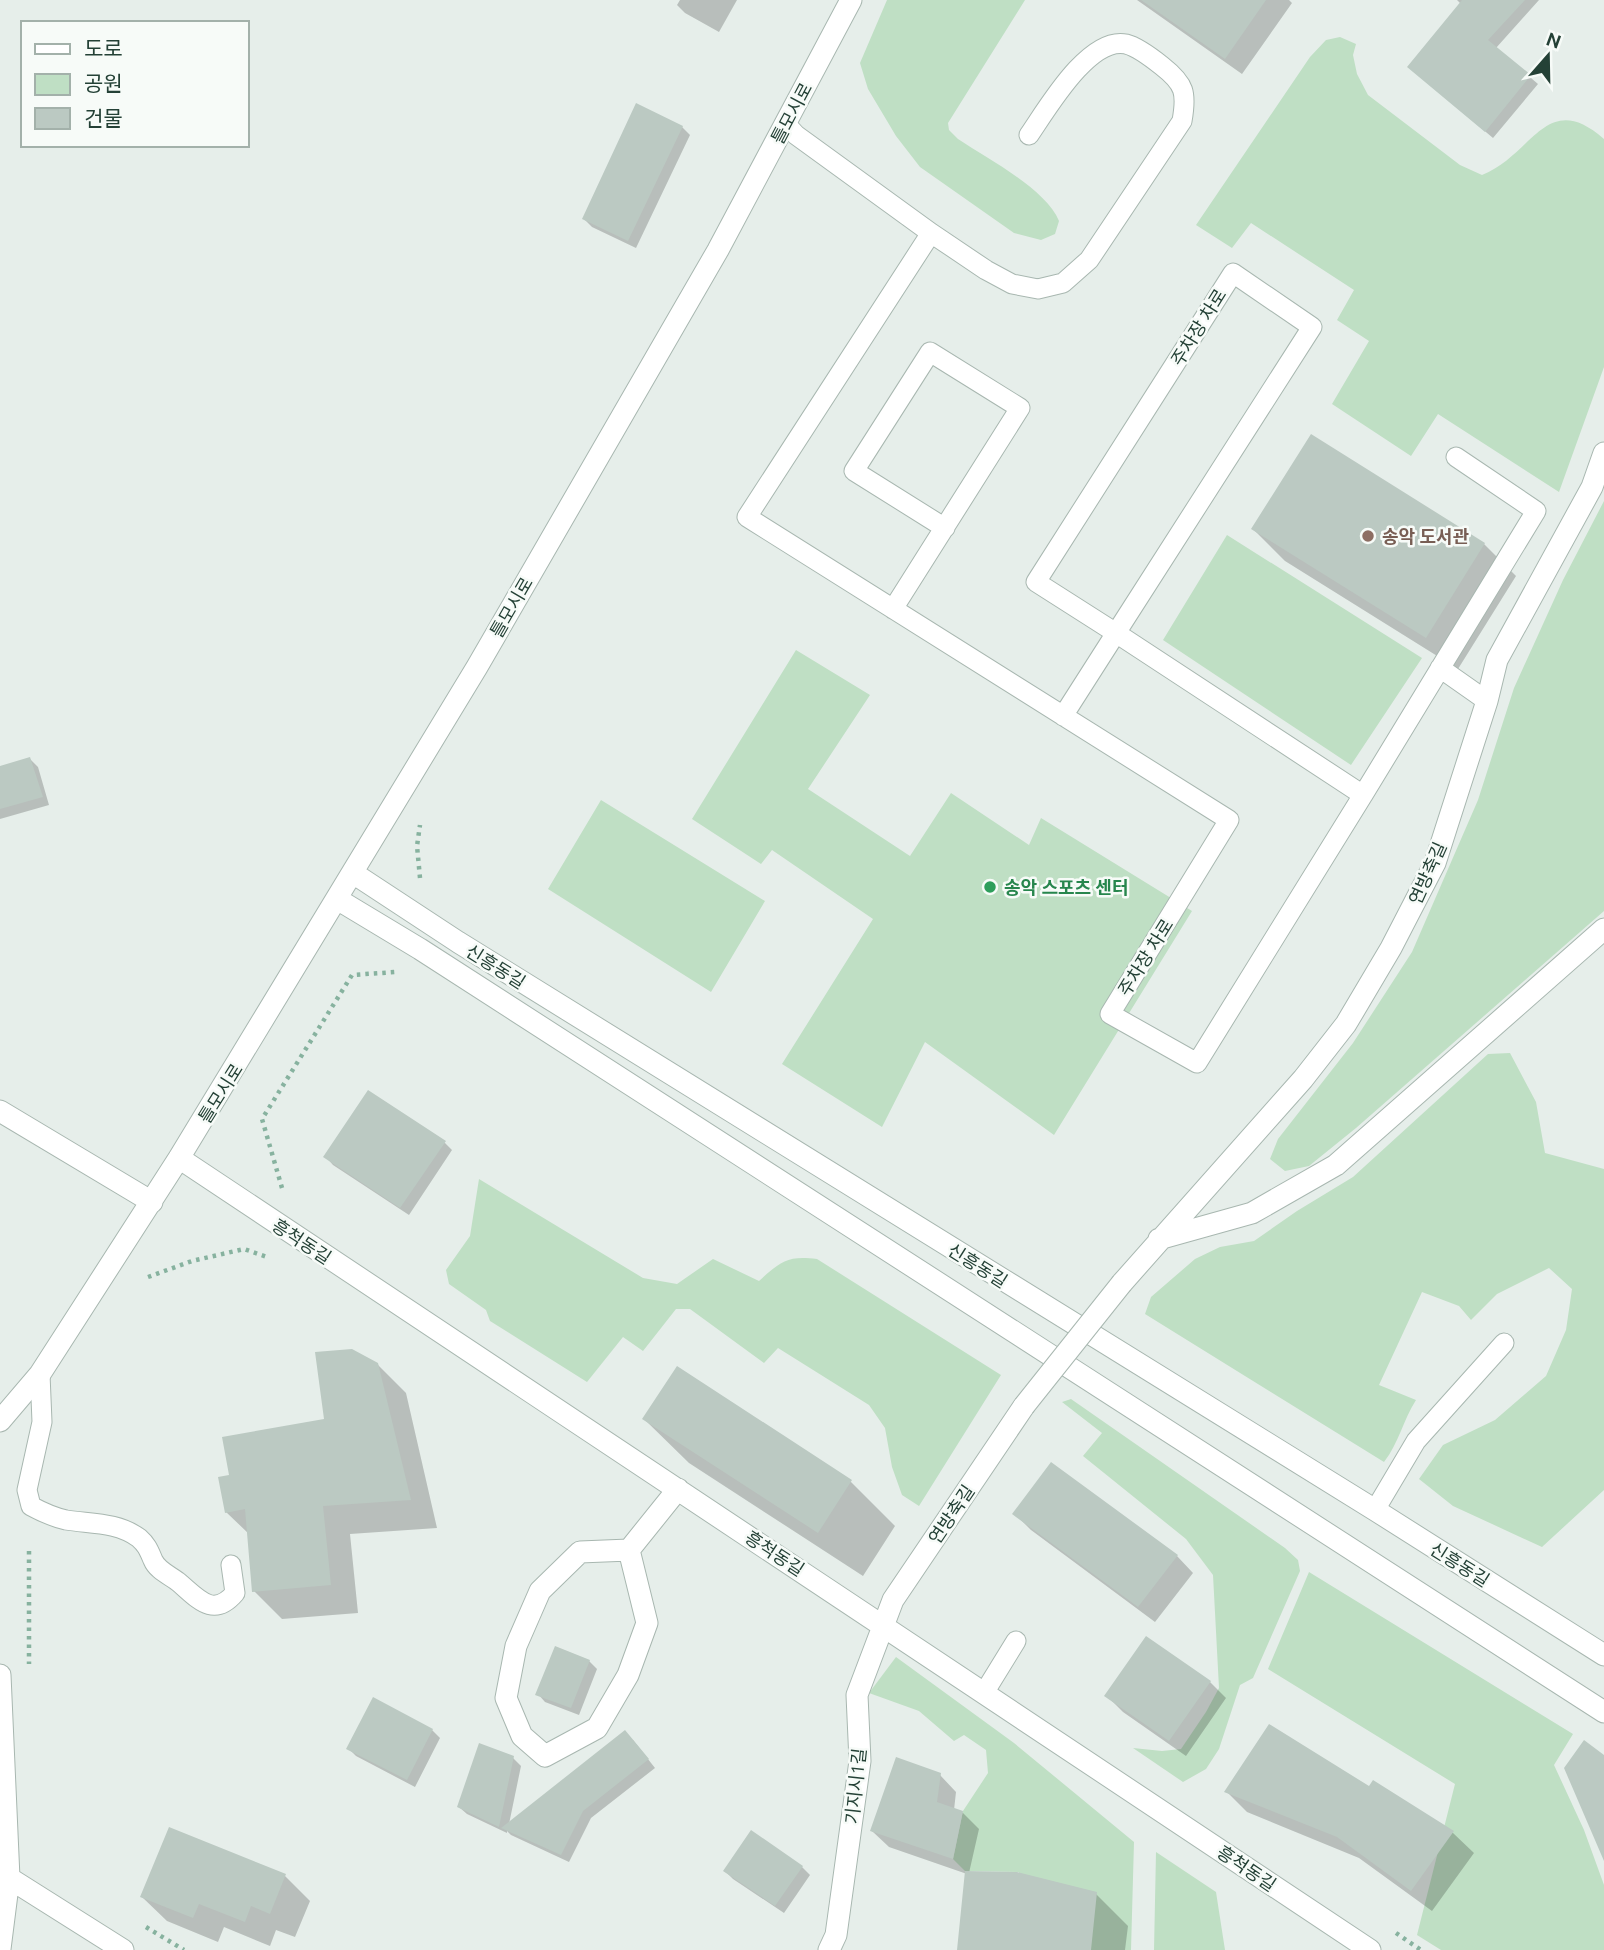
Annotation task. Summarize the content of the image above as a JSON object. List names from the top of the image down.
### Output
{
  "streets": {
    "street": [
      "틀모시로",
      "연방축길",
      "신흥동길",
      "흥척동길",
      "기지시1길"
    ],
    "lane": ["주차장 차로"]
  },
  "crossings": [
    ["틀모시로", "신흥동길"],
    ["틀모시로", "흥척동길"],
    ["연방축길", "흥척동길"],
    ["연방축길", "기지시1길"],
    ["흥척동길", "기지시1길"]
  ],
  "places": ["송악 도서관", "송악 스포츠 센터"],
  "legend": ["도로", "공원", "건물"],
  "north": "top"
}
